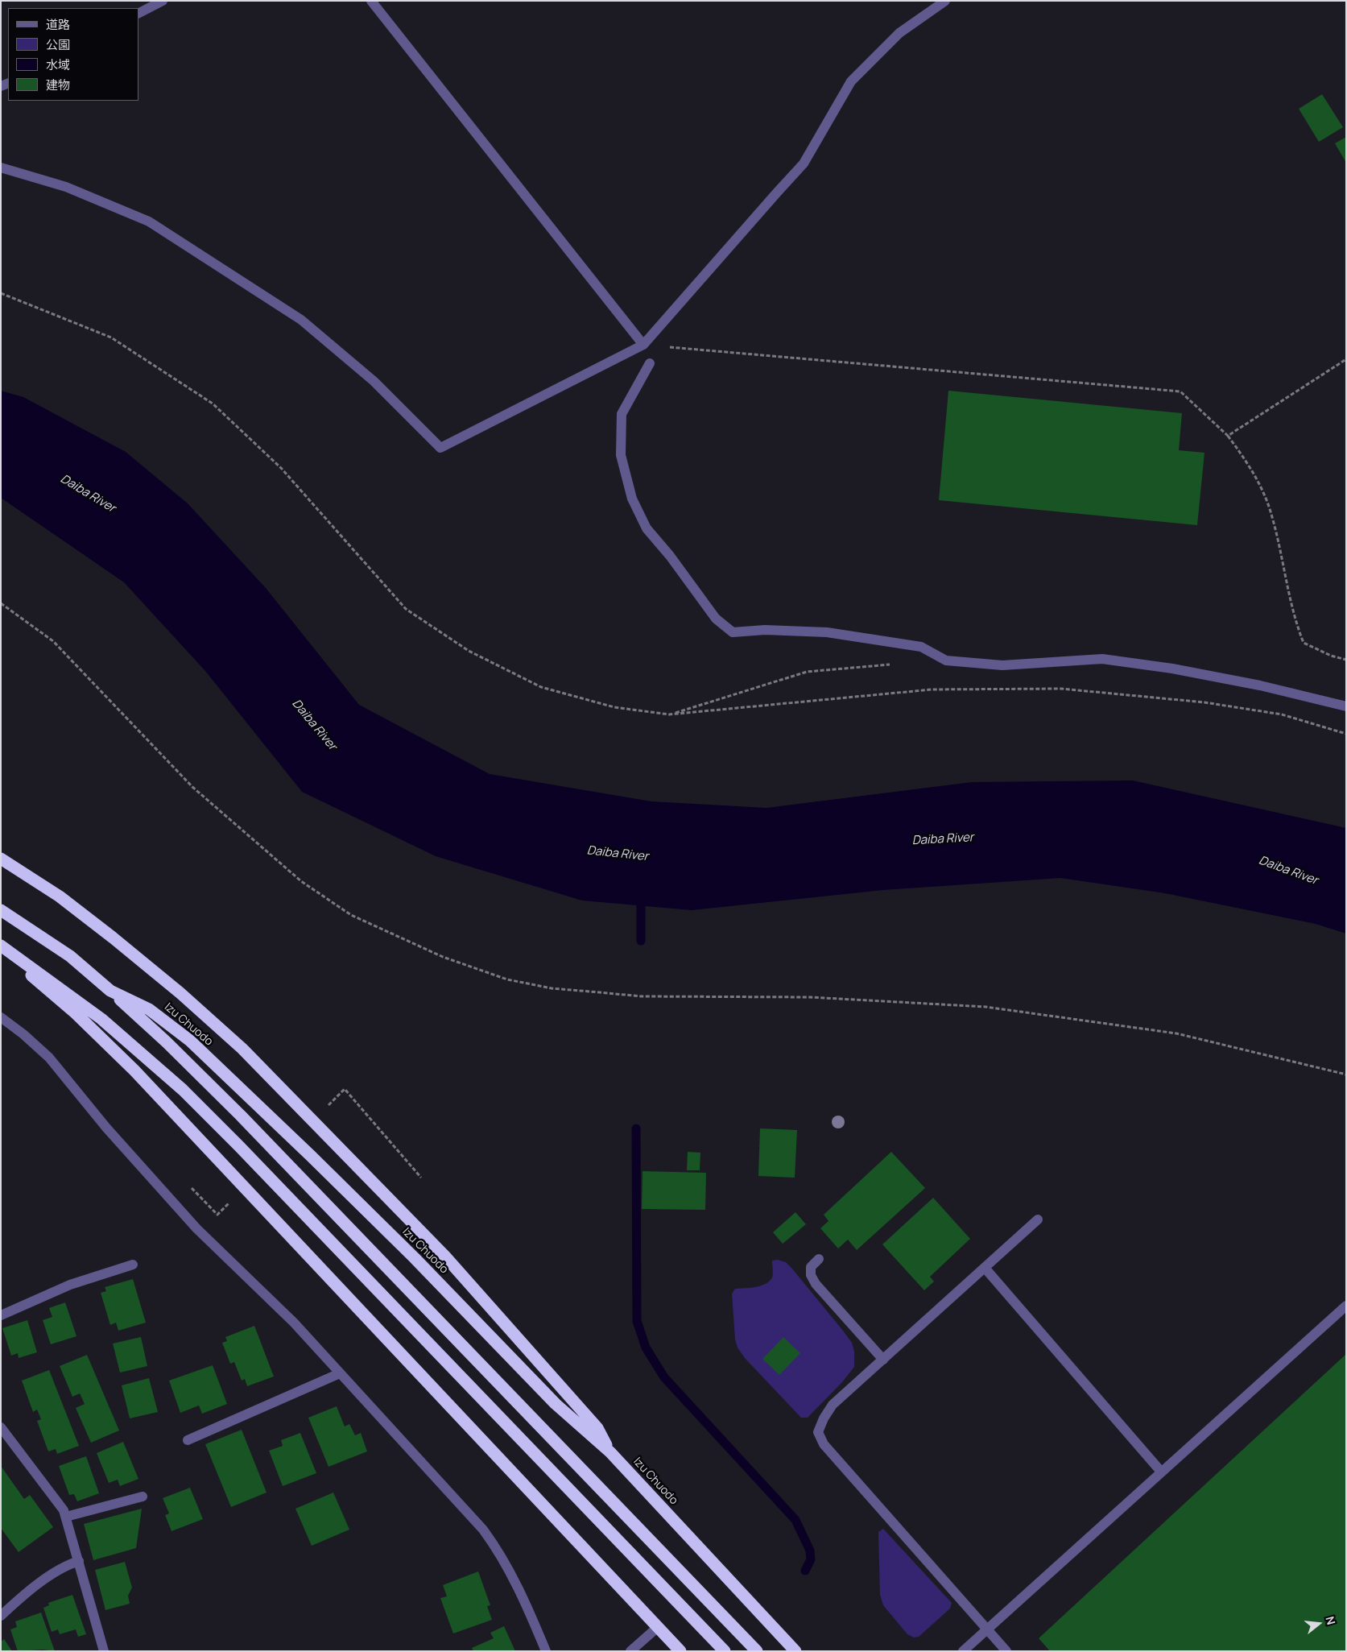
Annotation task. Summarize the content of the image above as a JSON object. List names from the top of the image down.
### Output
{
  "streets": {
    "highway": ["Izu Chuodo"]
  },
  "water": ["Daiba River"],
  "legend": [
    "道路",
    "公園",
    "水域",
    "建物"
  ],
  "north": "right"
}
